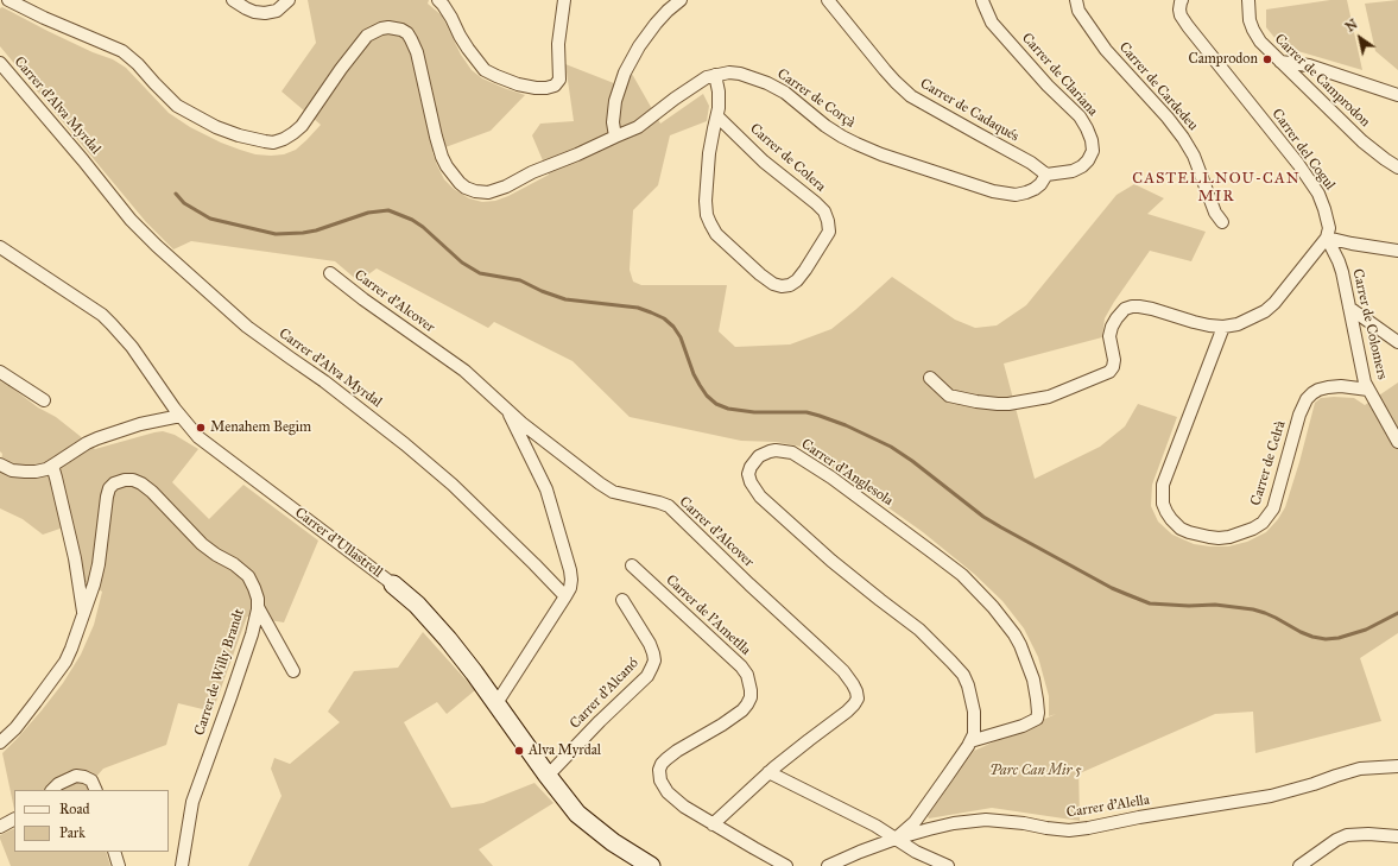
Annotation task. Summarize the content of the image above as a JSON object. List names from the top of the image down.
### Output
{
  "streets": {
    "street": [
      "Carrer de Clariana",
      "Carrer de Camprodon",
      "Carrer de Cardedeu",
      "Carrer de Corçà",
      "Carrer d'Alva Myrdal",
      "Carrer de Cadaqués",
      "Carrer del Cogul",
      "Carrer de Colera",
      "Carrer d'Alcover",
      "Carrer de Colomers",
      "Carrer de Celrà",
      "Carrer d'Anglesola",
      "Carrer d'Ullastrell",
      "Carrer de l'Ametlla",
      "Carrer de Willy Brandt",
      "Carrer d'Alcanó",
      "Carrer d'Alella"
    ]
  },
  "crossings": [
    ["Carrer de Clariana", "Carrer de Corçà"],
    ["Carrer de Clariana", "Carrer de Cadaqués"],
    ["Carrer de Corçà", "Carrer de Cadaqués"],
    ["Carrer de Corçà", "Carrer de Colera"],
    ["Carrer del Cogul", "Carrer de Colomers"],
    ["Carrer d'Alcover", "Carrer de l'Ametlla"],
    ["Carrer de Colomers", "Carrer de Celrà"],
    ["Carrer d'Anglesola", "Carrer d'Alella"],
    ["Carrer d'Ullastrell", "Carrer d'Alcanó"]
  ],
  "districts": ["CASTELLNOU-CAN MIR"],
  "parks": ["Parc Can Mir 5"],
  "places": ["Camprodon", "Menahem Begim", "Alva Myrdal"],
  "legend": ["Road", "Park"],
  "north": "top left"
}
